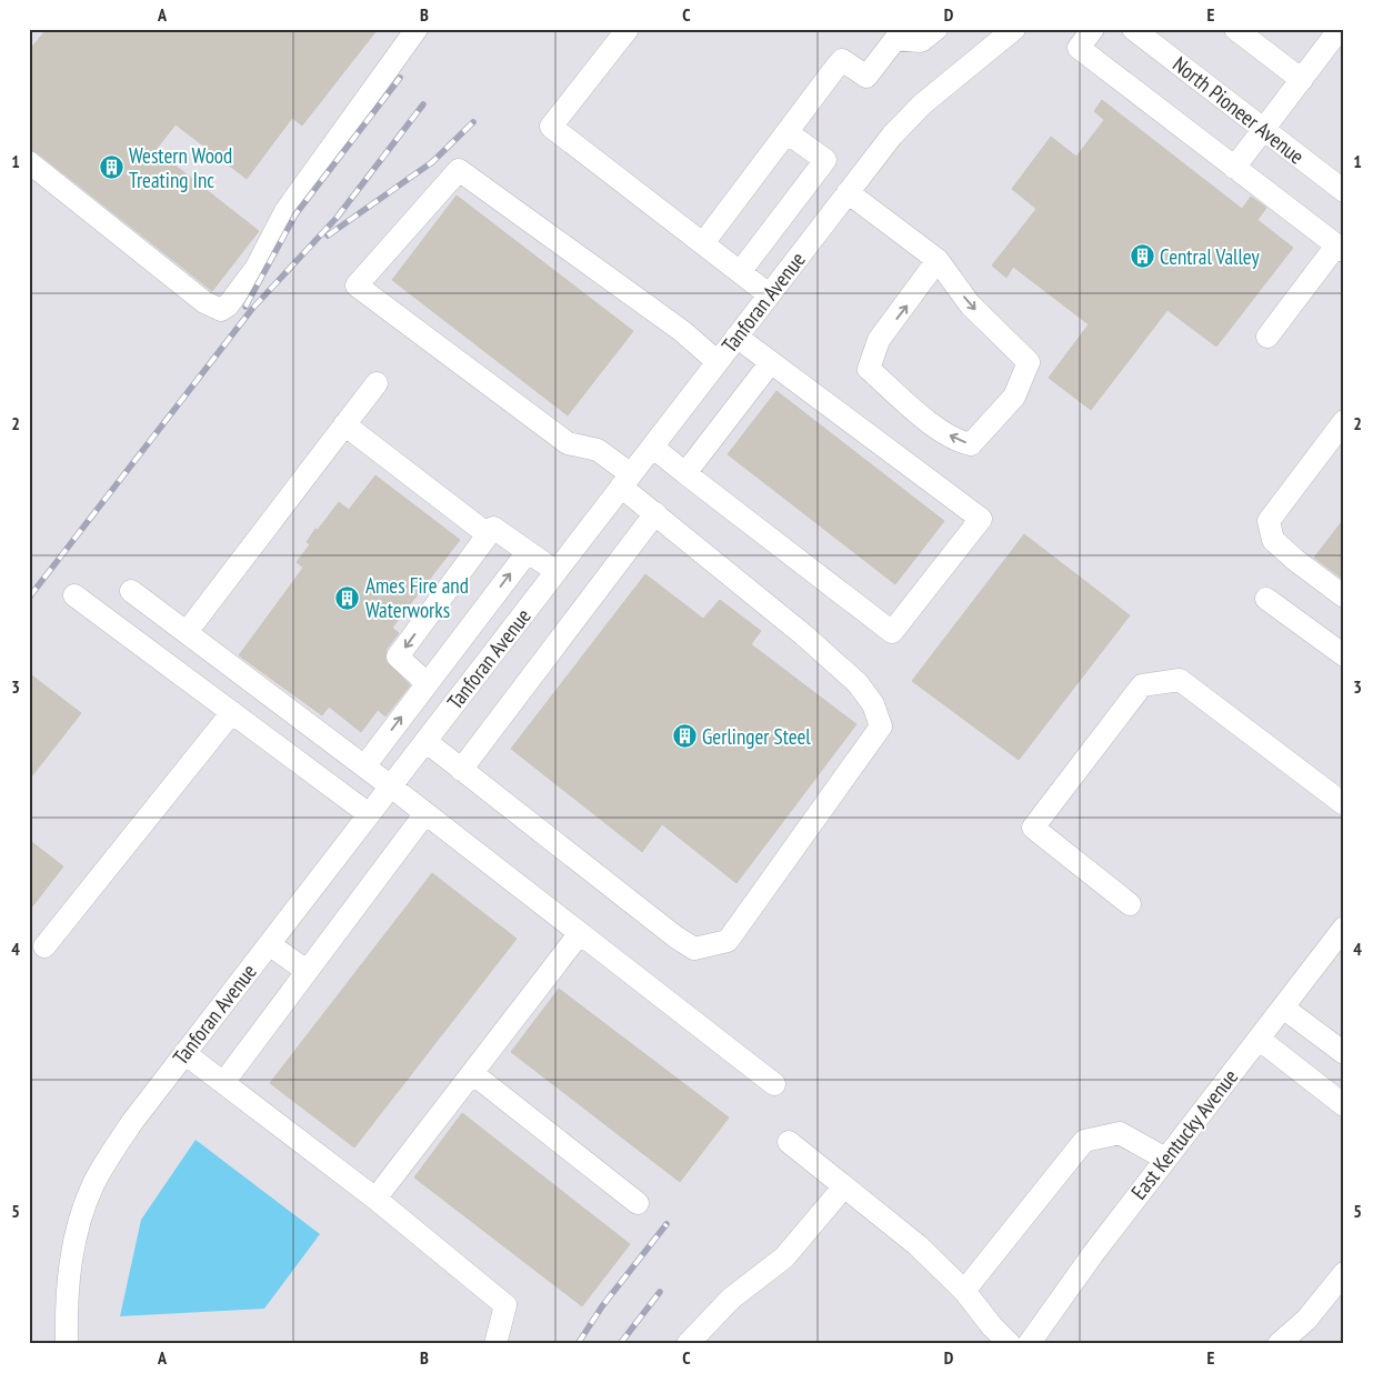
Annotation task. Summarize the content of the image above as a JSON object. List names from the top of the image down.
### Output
{
  "streets": {
    "street": ["North Pioneer Avenue", "Tanforan Avenue", "East Kentucky Avenue"]
  },
  "places": {
    "building": [
      "Western Wood Treating Inc",
      "Central Valley",
      "Ames Fire and Waterworks",
      "Gerlinger Steel"
    ]
  },
  "grid": {
    "columns": [
      "A",
      "B",
      "C",
      "D",
      "E"
    ],
    "rows": [
      "1",
      "2",
      "3",
      "4",
      "5"
    ]
  }
}
